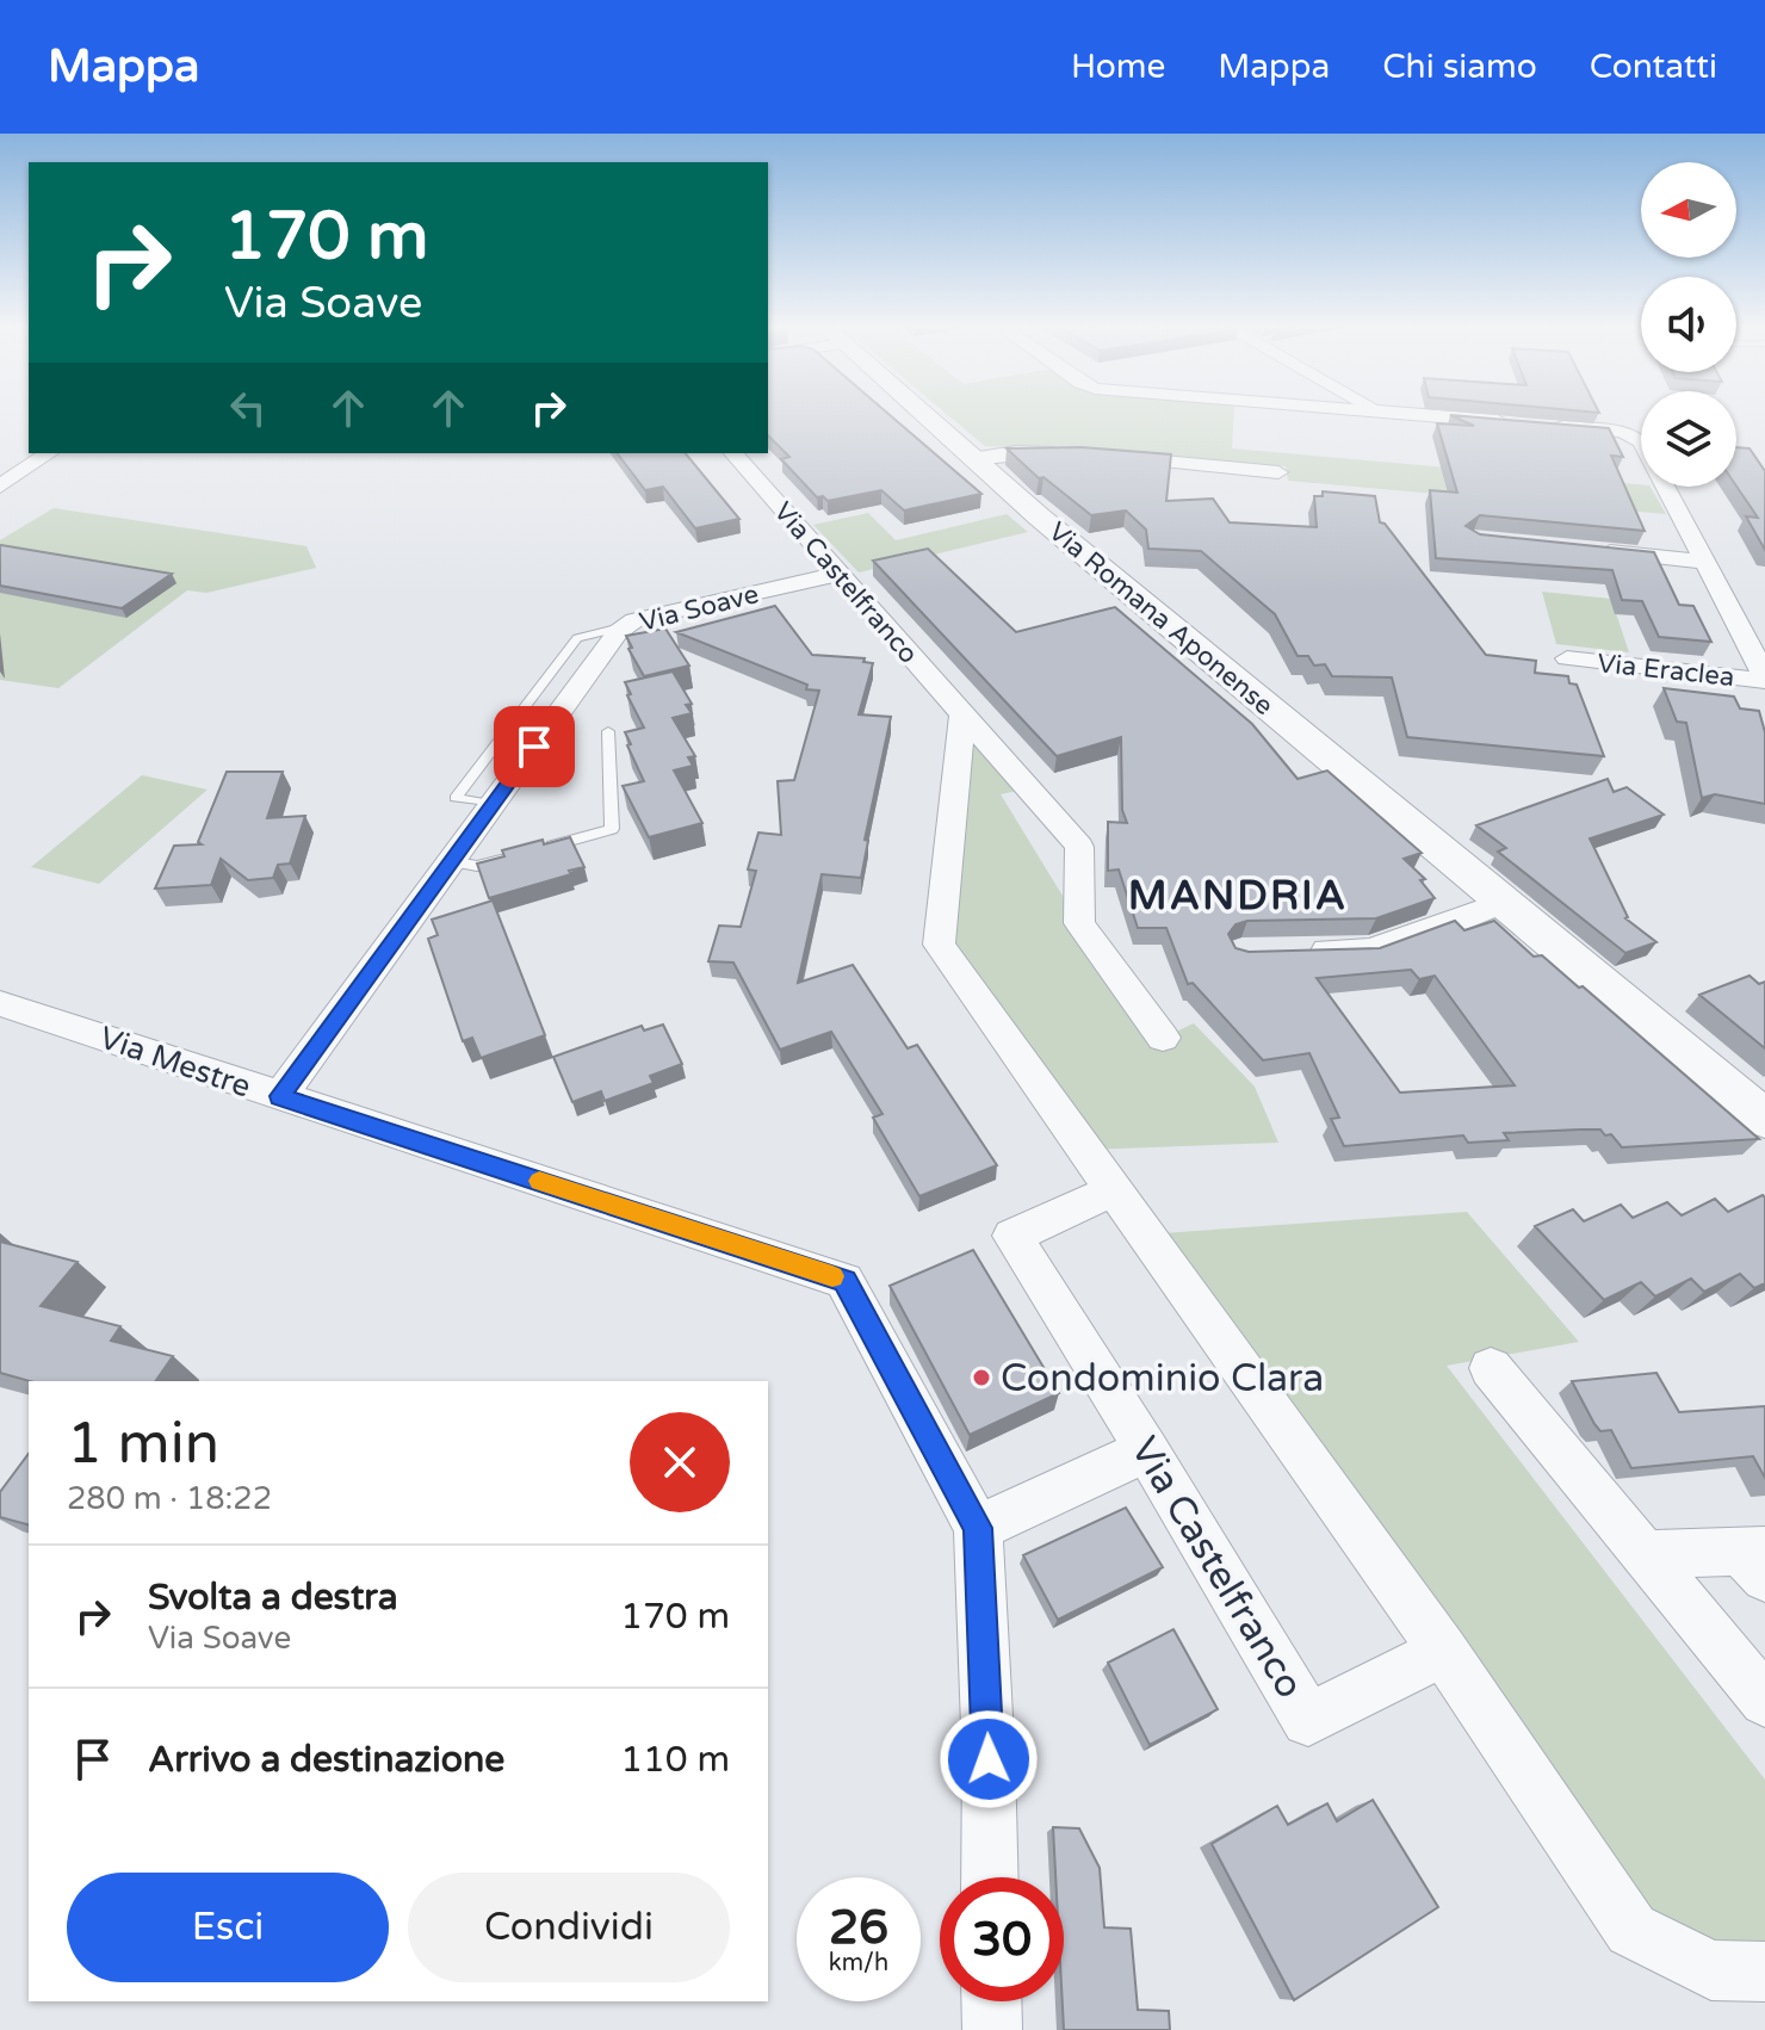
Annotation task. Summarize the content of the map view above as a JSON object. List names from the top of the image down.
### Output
{
  "streets": {
    "street": [
      "Via Castelfranco",
      "Via Soave",
      "Via Romana Aponense",
      "Via Eraclea",
      "Via Mestre"
    ]
  },
  "crossings": [
    ["Via Castelfranco", "Via Soave"],
    ["Via Soave", "Via Mestre"]
  ],
  "districts": ["MANDRIA"],
  "places": ["Condominio Clara"],
  "north": "left",
  "page": {
    "header": "Mappa",
    "nav": [
      "Home",
      "Mappa",
      "Chi siamo",
      "Contatti"
    ],
    "turn": ["170 m", "Via Soave"],
    "heading": ["1 min", "280 m · 18:22"],
    "list": [
      {
        "name": "Svolta a destra",
        "note": "Via Soave",
        "value": "170 m"
      },
      {
        "name": "Arrivo a destinazione",
        "value": "110 m"
      }
    ],
    "buttons": ["Esci", "Condividi"],
    "speed": "26 km/h",
    "limit": "30"
  }
}
